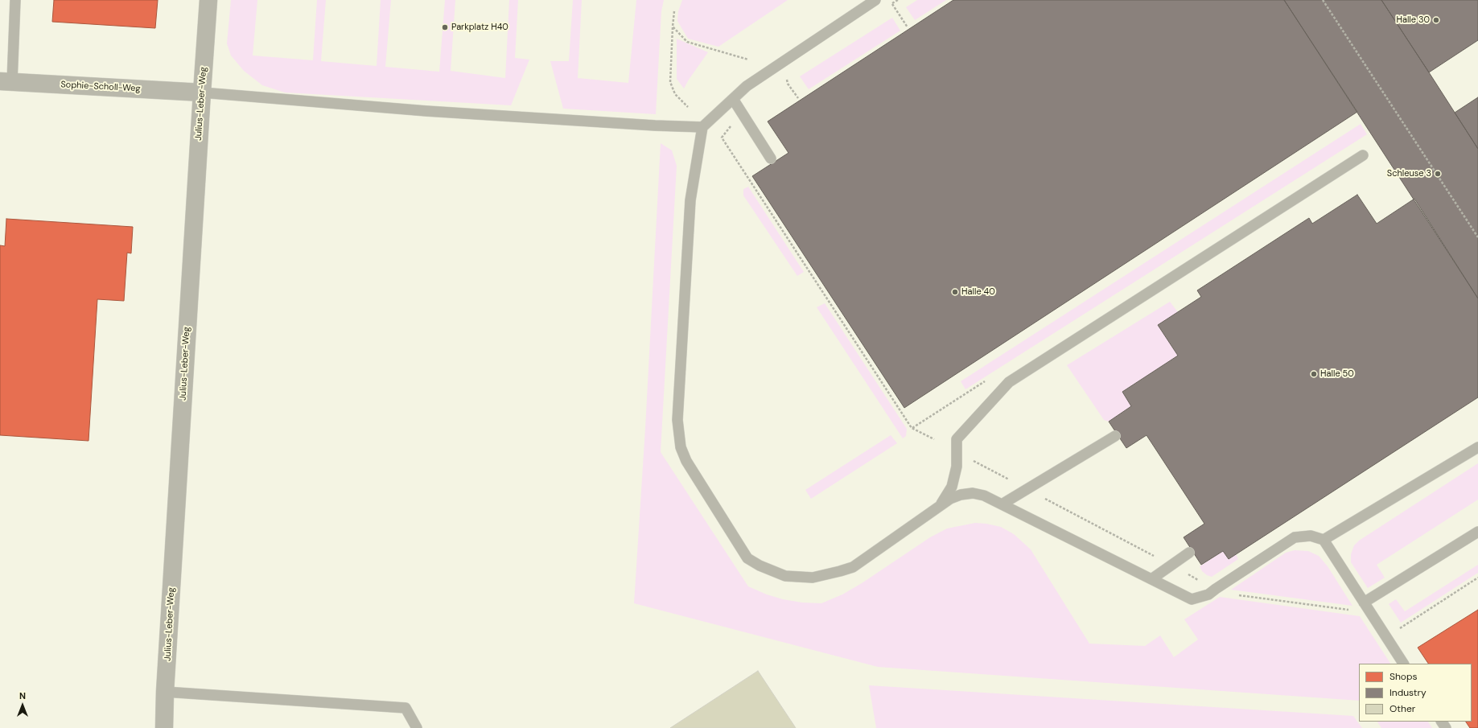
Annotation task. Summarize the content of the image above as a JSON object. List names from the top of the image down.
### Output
{
  "streets": {
    "street": ["Sophie-Scholl-Weg", "Julius-Leber-Weg"]
  },
  "crossings": [
    ["Sophie-Scholl-Weg", "Julius-Leber-Weg"]
  ],
  "places": [
    "Halle 30",
    "Parkplatz H40",
    "Schleuse 3",
    "Halle 40",
    "Halle 50"
  ],
  "legend": ["Shops", "Industry", "Other"],
  "north": "top"
}
